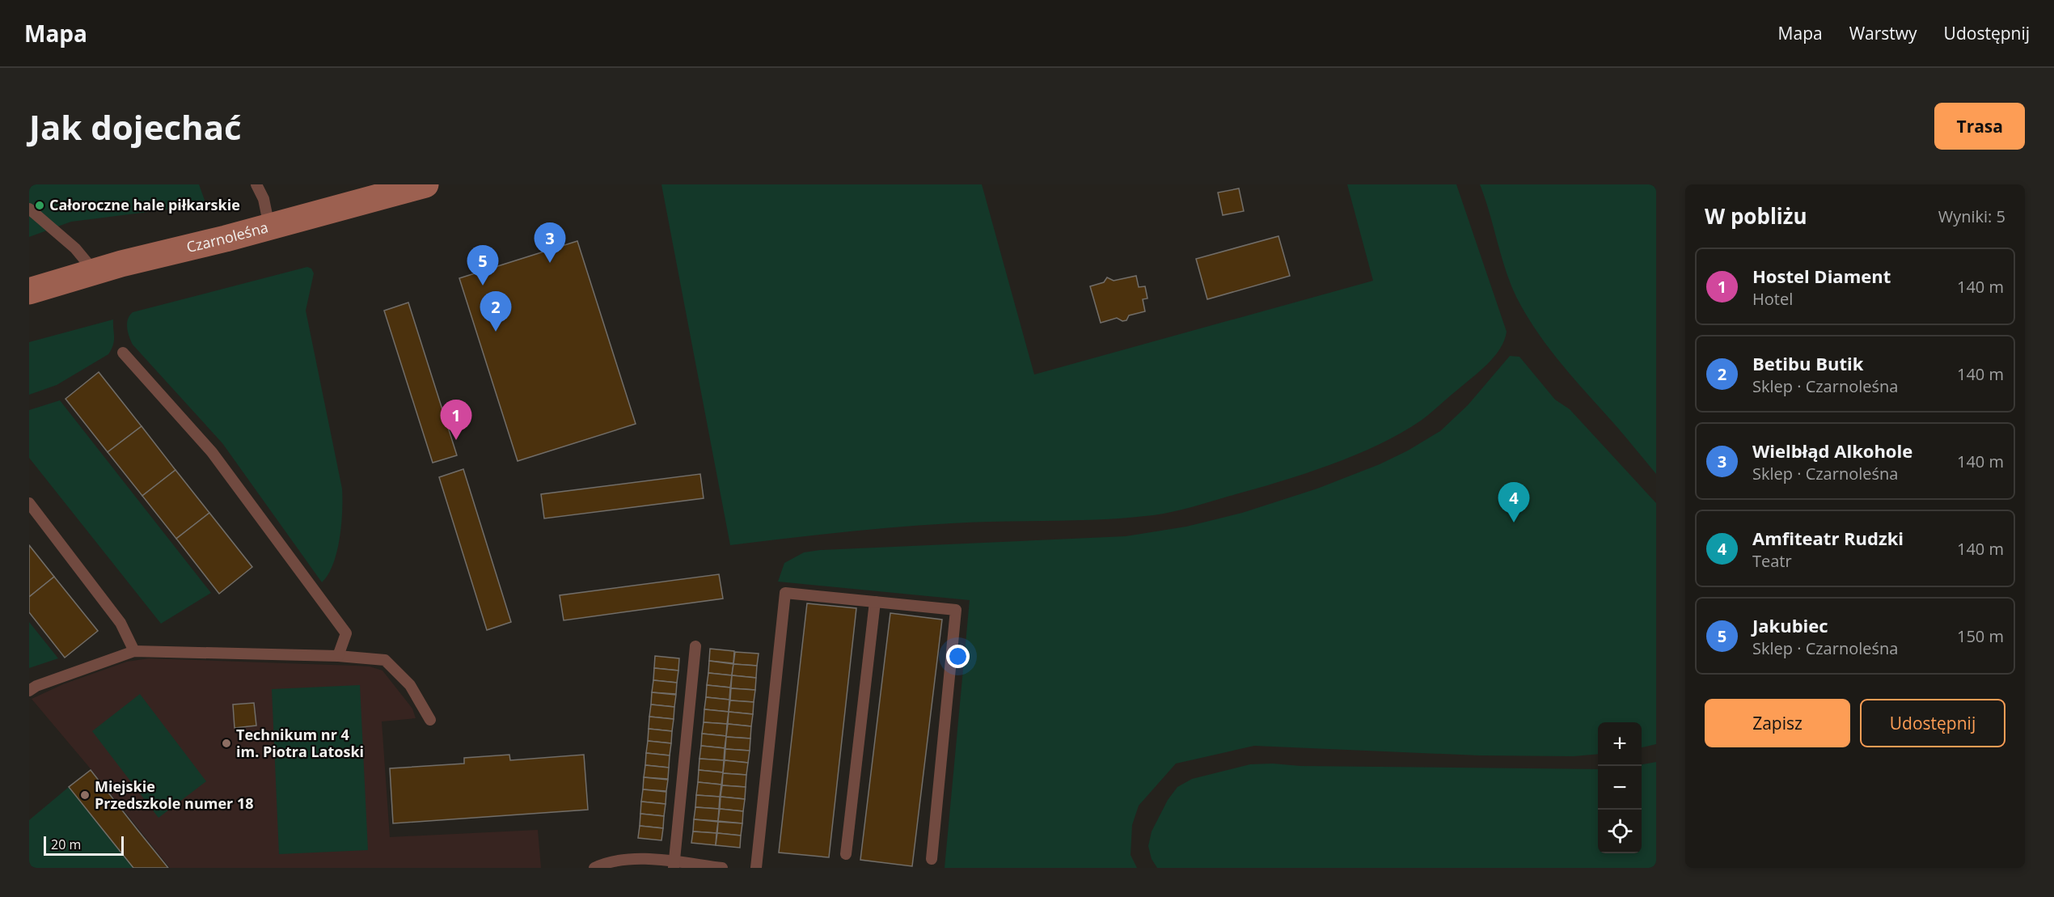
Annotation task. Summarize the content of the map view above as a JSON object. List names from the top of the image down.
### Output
{
  "streets": {
    "street": ["Czarnoleśna"]
  },
  "places": ["Całoroczne hale piłkarskie", "Technikum nr 4 im. Piotra Latoski", "Miejskie Przedszkole numer 18"],
  "scale_bar": "20 m",
  "page": {
    "header": "Mapa",
    "nav": ["Mapa", "Warstwy", "Udostępnij"],
    "buttons": [
      "Trasa",
      ["Zapisz", "Udostępnij"]
    ],
    "title": "Jak dojechać",
    "heading": ["W pobliżu", "Wyniki: 5"],
    "pins": [
      "3",
      "5",
      "2",
      "1",
      "4"
    ],
    "list": [
      {
        "mark": "1",
        "name": "Hostel Diament",
        "note": "Hotel",
        "value": "140 m"
      },
      {
        "mark": "2",
        "name": "Betibu Butik",
        "note": "Sklep · Czarnoleśna",
        "value": "140 m"
      },
      {
        "mark": "3",
        "name": "Wielbłąd Alkohole",
        "note": "Sklep · Czarnoleśna",
        "value": "140 m"
      },
      {
        "mark": "4",
        "name": "Amfiteatr Rudzki",
        "note": "Teatr",
        "value": "140 m"
      },
      {
        "mark": "5",
        "name": "Jakubiec",
        "note": "Sklep · Czarnoleśna",
        "value": "150 m"
      }
    ],
    "map_buttons": ["+", "−"],
    "scale": "20 m"
  }
}
